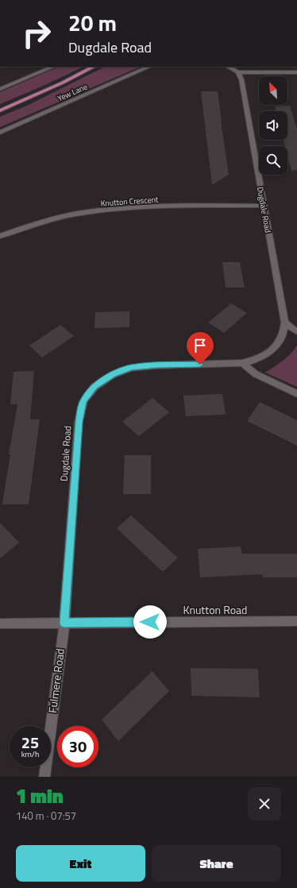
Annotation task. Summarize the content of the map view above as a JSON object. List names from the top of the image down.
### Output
{
  "streets": {
    "main road": ["Yew Lane"],
    "street": [
      "Knutton Crescent",
      "Dugdale Road",
      "Knutton Road",
      "Fulmere Road"
    ]
  },
  "crossings": [
    ["Knutton Crescent", "Dugdale Road"],
    ["Dugdale Road", "Knutton Road"],
    ["Dugdale Road", "Fulmere Road"],
    ["Knutton Road", "Fulmere Road"]
  ],
  "north": "top left",
  "page": {
    "turn": ["20 m", "Dugdale Road"],
    "speed": "25 km/h",
    "limit": "30",
    "heading": ["1 min", "140 m · 07:57"],
    "buttons": ["Exit", "Share"]
  }
}
